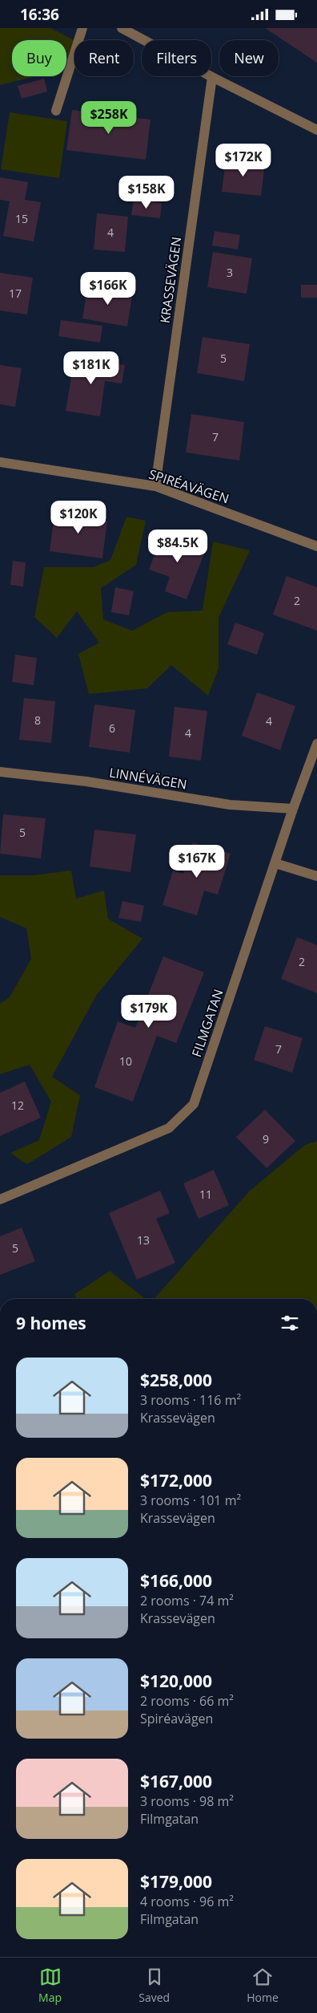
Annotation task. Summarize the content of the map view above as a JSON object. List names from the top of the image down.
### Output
{
  "streets": {
    "street": [
      "KRASSEVÄGEN",
      "SPIRÉAVÄGEN",
      "LINNÉVÄGEN",
      "FILMGATAN"
    ]
  },
  "crossings": [
    ["KRASSEVÄGEN", "SPIRÉAVÄGEN"],
    ["LINNÉVÄGEN", "FILMGATAN"]
  ],
  "house_numbers": [
    "15",
    "4",
    "3",
    "17",
    "5",
    "7",
    "2",
    "8",
    "4",
    "6",
    "4",
    "5",
    "2",
    "7",
    "10",
    "12",
    "9",
    "11",
    "13",
    "5"
  ],
  "page": {
    "status": "16:36",
    "chip": [
      "Buy",
      "Rent",
      "Filters",
      "New"
    ],
    "price": [
      "$258K",
      "$172K",
      "$158K",
      "$166K",
      "$181K",
      "$120K",
      "$84.5K",
      "$167K",
      "$179K"
    ],
    "heading": "9 homes",
    "list": [
      {
        "name": "$258,000",
        "note": "3 rooms · 116 m² · Krassevägen"
      },
      {
        "name": "$172,000",
        "note": "3 rooms · 101 m² · Krassevägen"
      },
      {
        "name": "$166,000",
        "note": "2 rooms · 74 m² · Krassevägen"
      },
      {
        "name": "$120,000",
        "note": "2 rooms · 66 m² · Spiréavägen"
      },
      {
        "name": "$167,000",
        "note": "3 rooms · 98 m² · Filmgatan"
      },
      {
        "name": "$179,000",
        "note": "4 rooms · 96 m² · Filmgatan"
      }
    ],
    "tabs": ["Map", "Saved", "Home"]
  }
}
